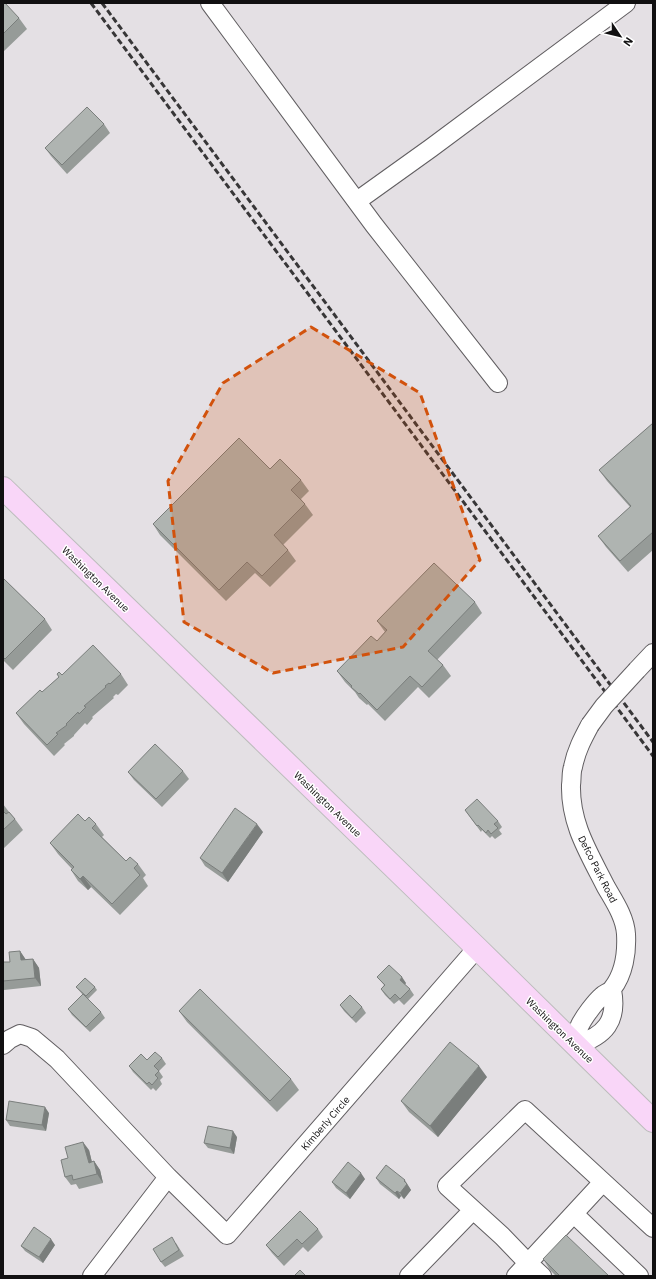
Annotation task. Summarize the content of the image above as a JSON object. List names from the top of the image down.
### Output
{
  "streets": {
    "main road": ["Washington Avenue"],
    "street": ["Defco Park Road", "Kimberly Circle"]
  },
  "crossings": [
    ["Washington Avenue", "Defco Park Road"],
    ["Washington Avenue", "Kimberly Circle"]
  ],
  "north": "bottom right"
}
